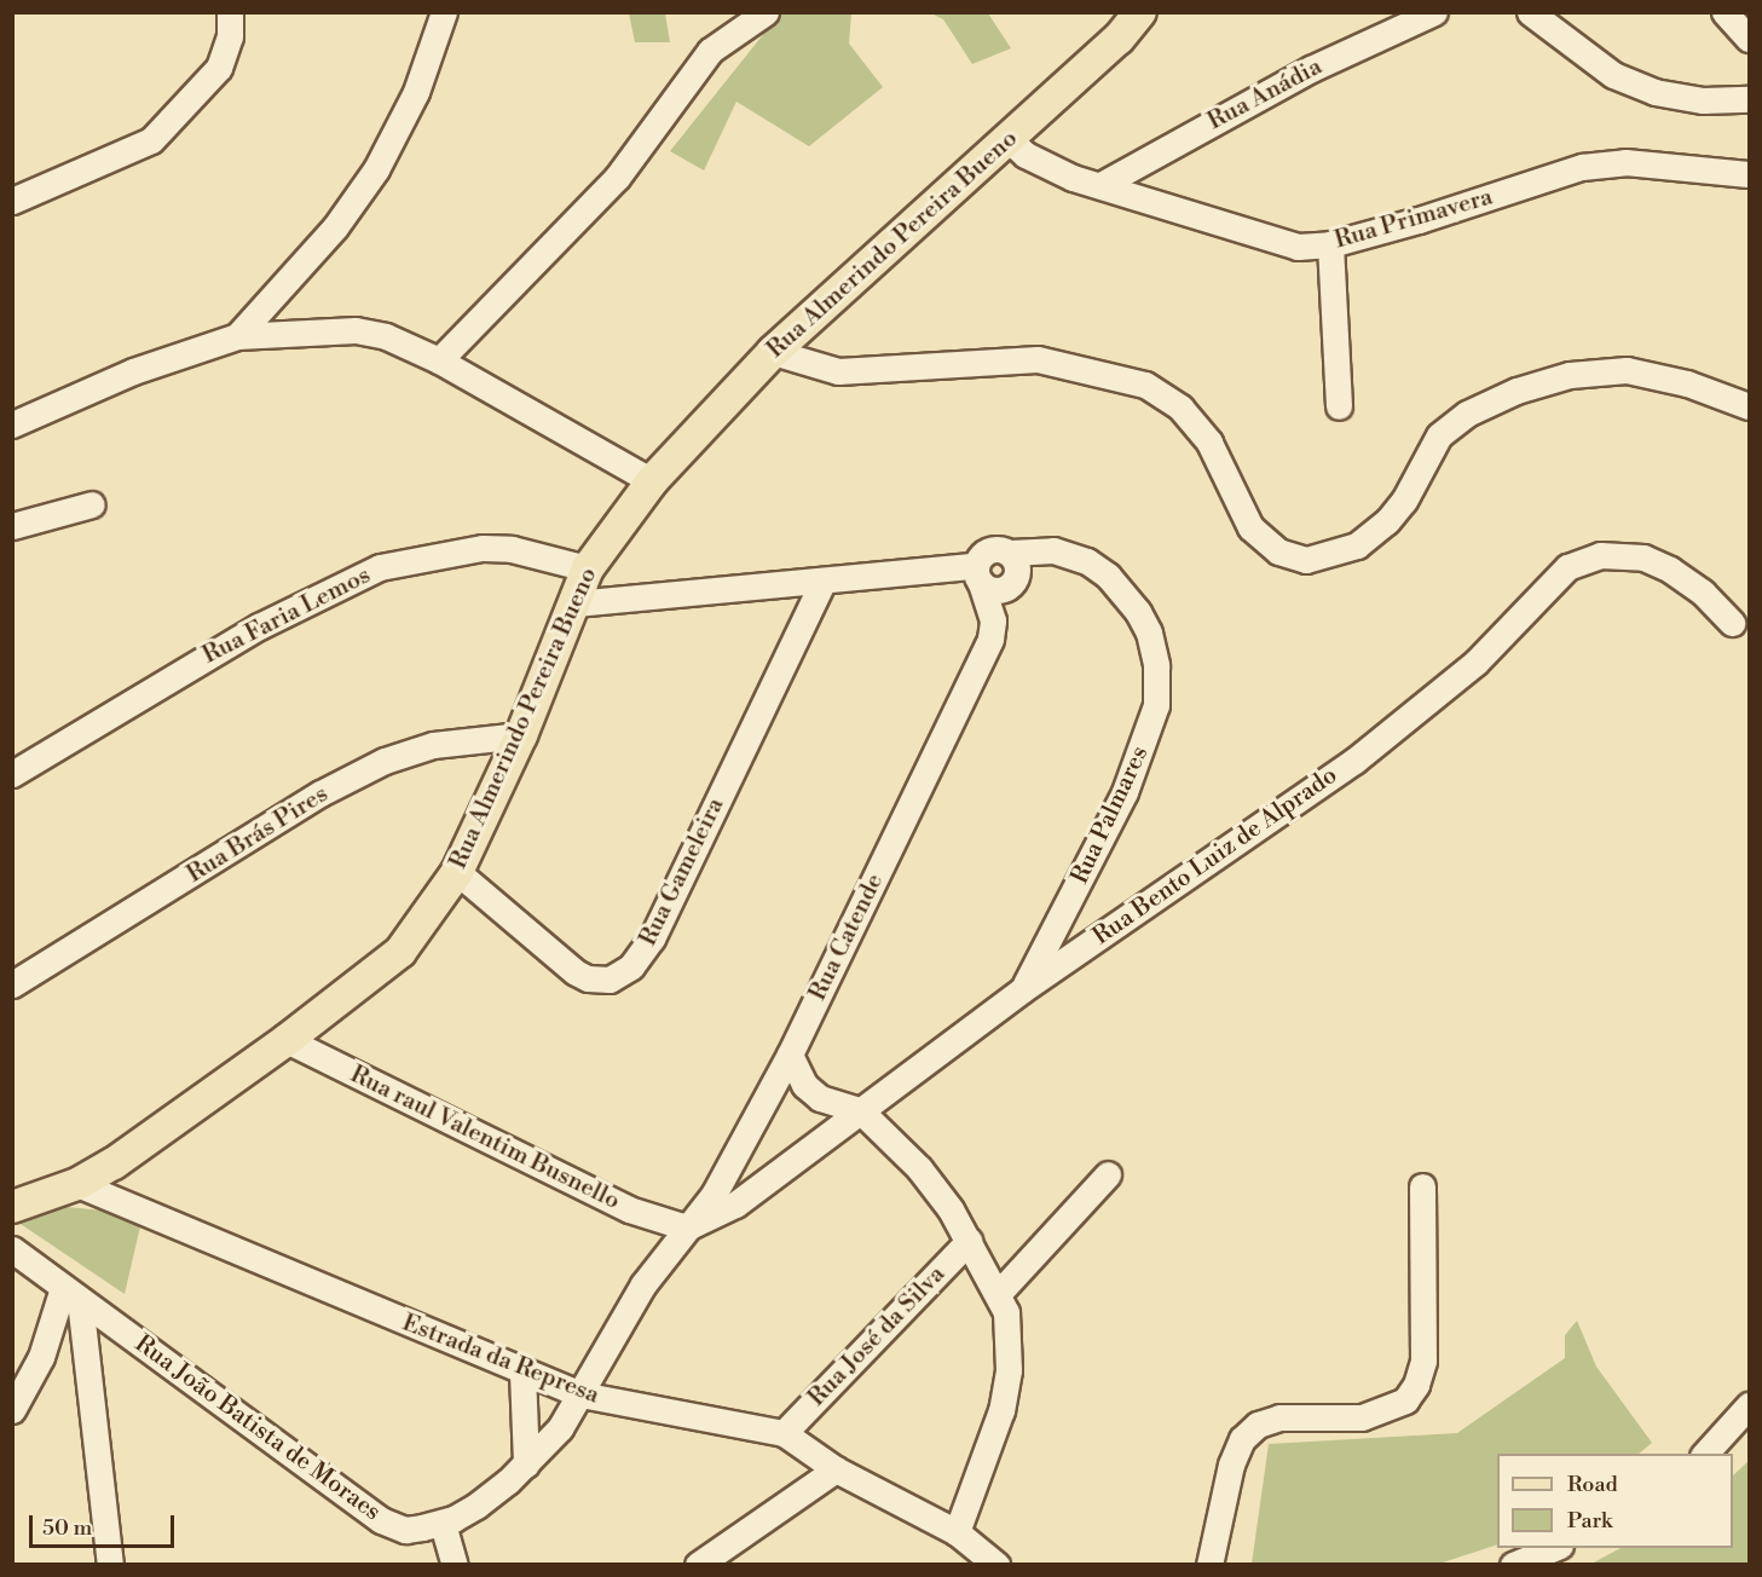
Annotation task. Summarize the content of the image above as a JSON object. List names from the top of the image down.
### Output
{
  "streets": {
    "main road": ["Rua Almerindo Pereira Bueno"],
    "street": [
      "Rua Anádia",
      "Rua Primavera",
      "Rua Faria Lemos",
      "Rua Palmares",
      "Rua Brás Pires",
      "Rua Bento Luiz de Alprado",
      "Rua Gameleira",
      "Rua Catende",
      "Rua raul Valentim Busnello",
      "Rua José da Silva",
      "Estrada da Represa",
      "Rua João Batista de Moraes"
    ]
  },
  "crossings": [
    ["Rua Anádia", "Rua Primavera"],
    ["Rua Primavera", "Rua Almerindo Pereira Bueno"],
    ["Rua Almerindo Pereira Bueno", "Rua Faria Lemos"],
    ["Rua Almerindo Pereira Bueno", "Rua Palmares"],
    ["Rua Almerindo Pereira Bueno", "Rua Brás Pires"],
    ["Rua Almerindo Pereira Bueno", "Rua Gameleira"],
    ["Rua Almerindo Pereira Bueno", "Rua raul Valentim Busnello"],
    ["Rua Almerindo Pereira Bueno", "Estrada da Represa"],
    ["Rua Palmares", "Rua Bento Luiz de Alprado"],
    ["Rua Palmares", "Rua Gameleira"],
    ["Rua Palmares", "Rua Catende"],
    ["Rua Bento Luiz de Alprado", "Rua Catende"],
    ["Rua Bento Luiz de Alprado", "Rua raul Valentim Busnello"],
    ["Rua Bento Luiz de Alprado", "Rua João Batista de Moraes"],
    ["Rua Catende", "Rua raul Valentim Busnello"],
    ["Rua Catende", "Rua João Batista de Moraes"],
    ["Rua raul Valentim Busnello", "Rua João Batista de Moraes"],
    ["Rua José da Silva", "Estrada da Represa"],
    ["Estrada da Represa", "Rua João Batista de Moraes"]
  ],
  "legend": ["Road", "Park"],
  "scale_bar": "50 m"
}
